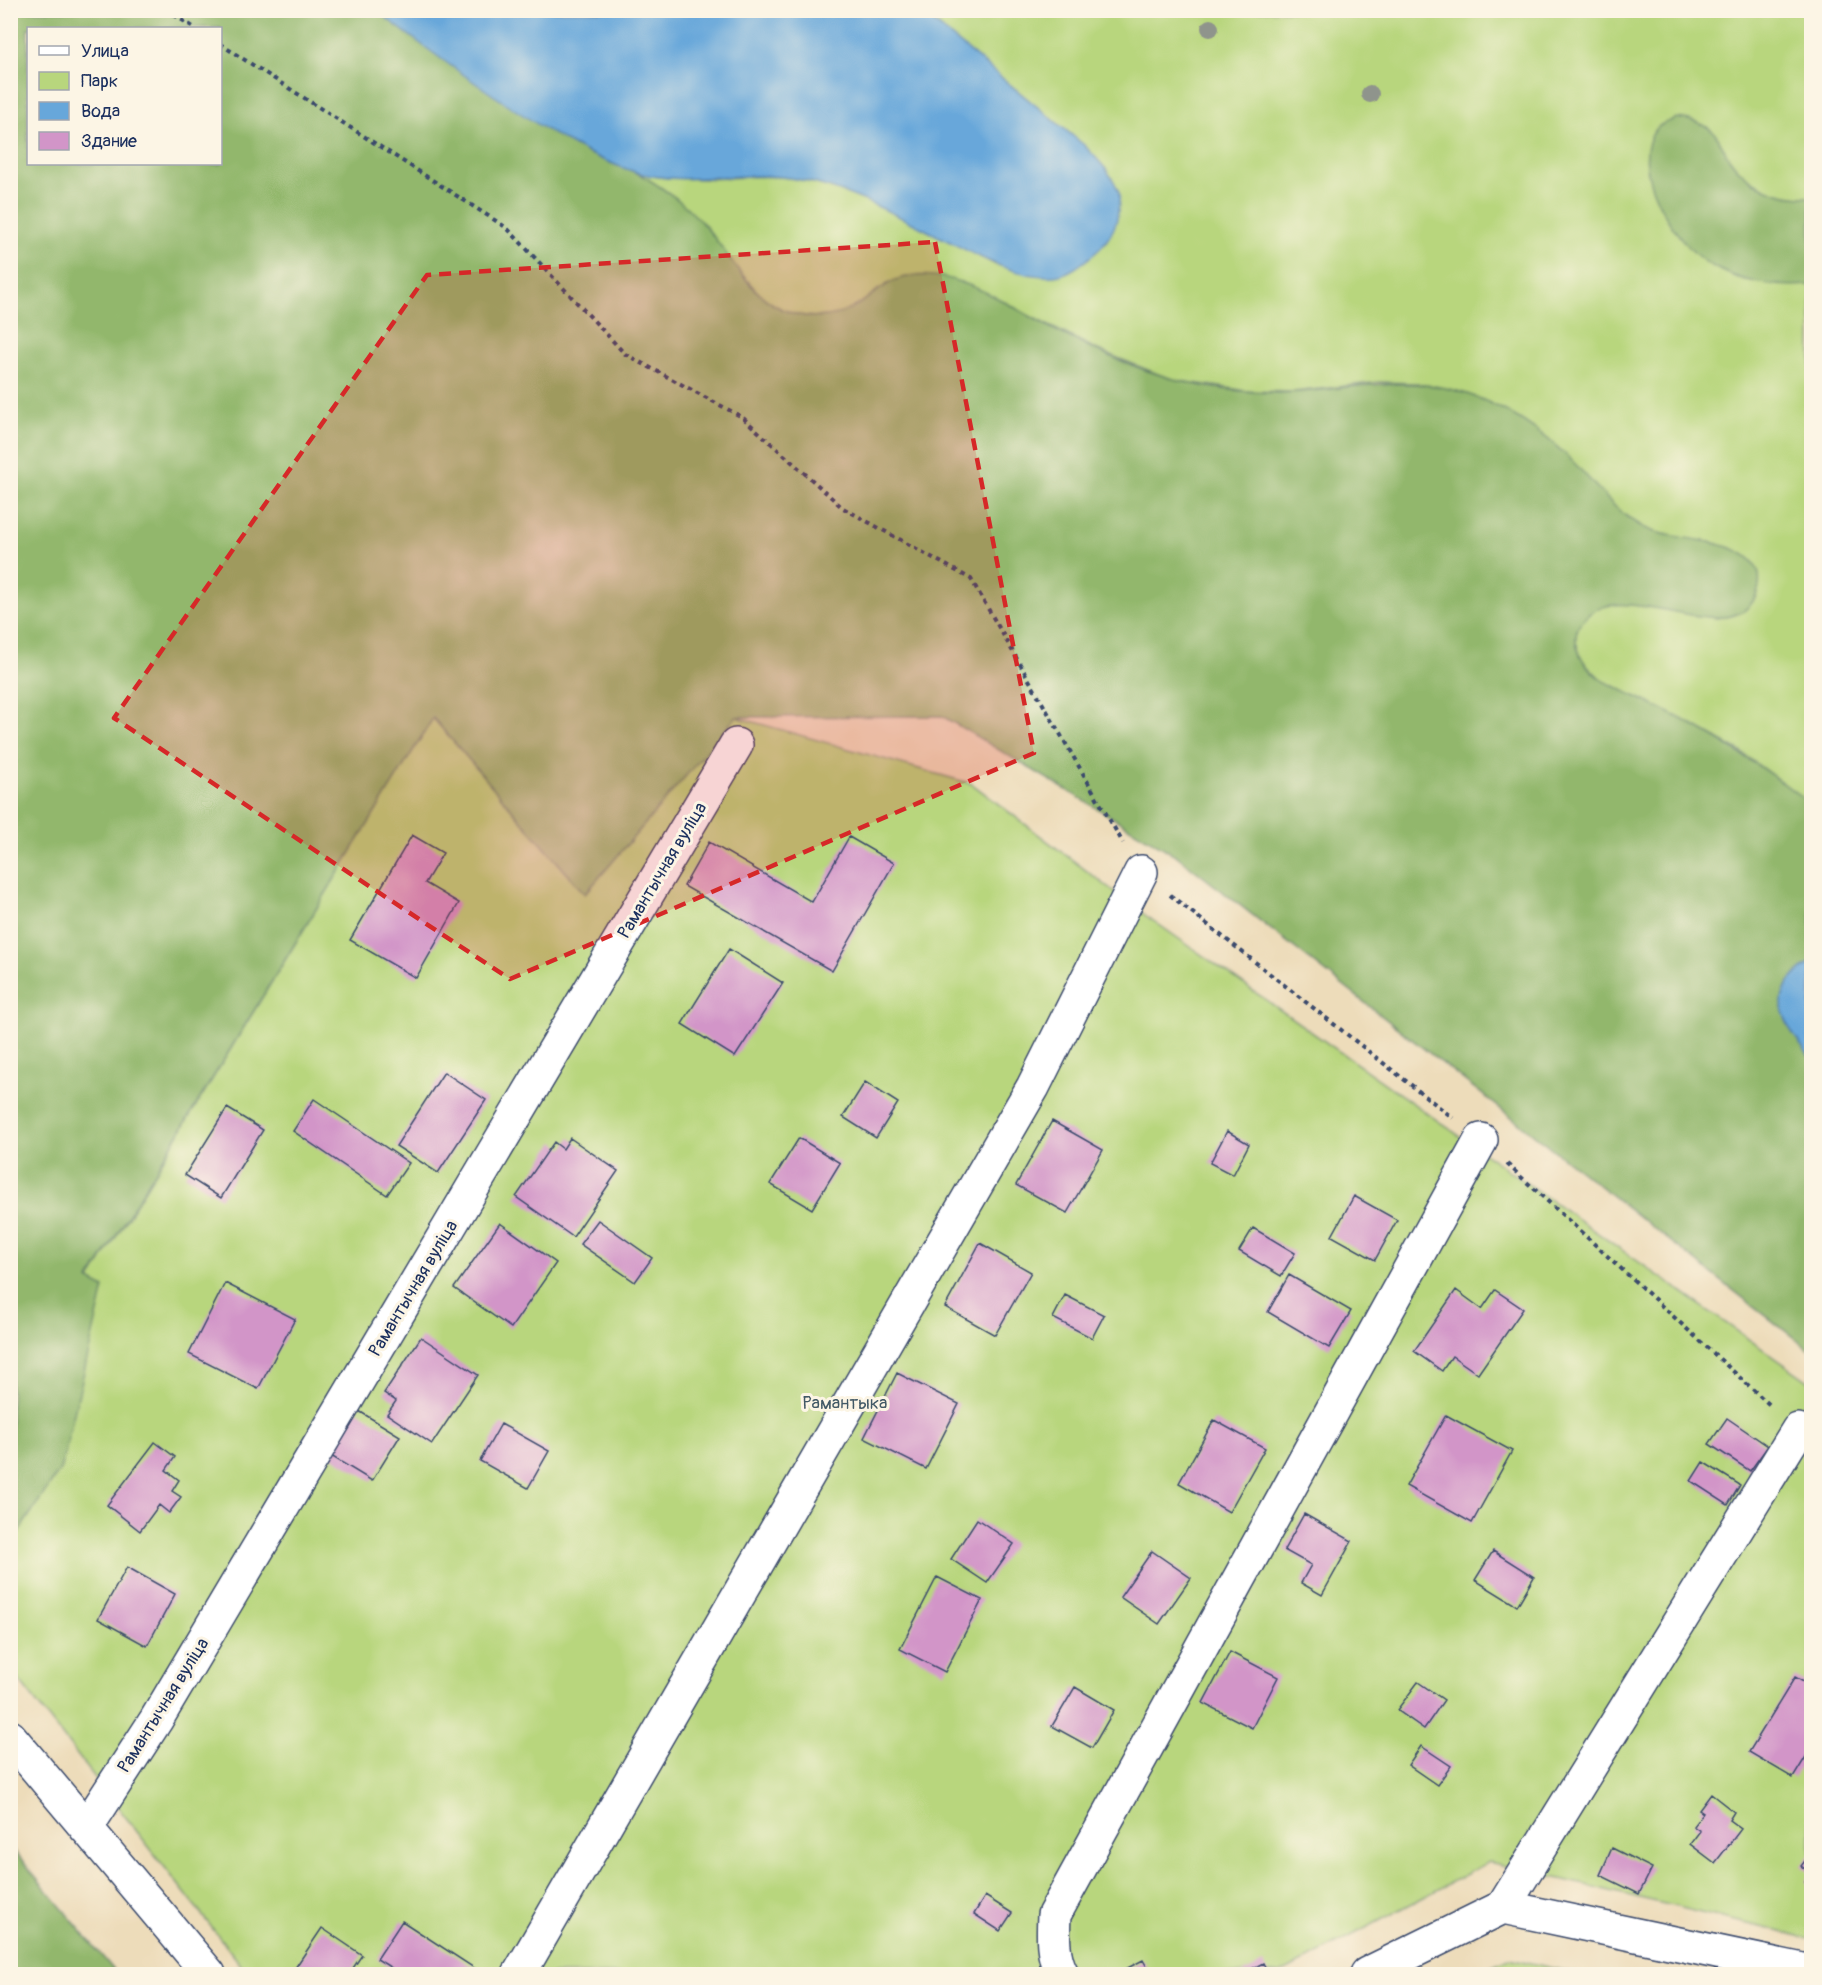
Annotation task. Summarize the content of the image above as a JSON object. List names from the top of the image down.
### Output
{
  "streets": {
    "street": ["Рамантычная вуліца"]
  },
  "parks": ["Рамантыка"],
  "legend": [
    "Улица",
    "Парк",
    "Вода",
    "Здание"
  ]
}
